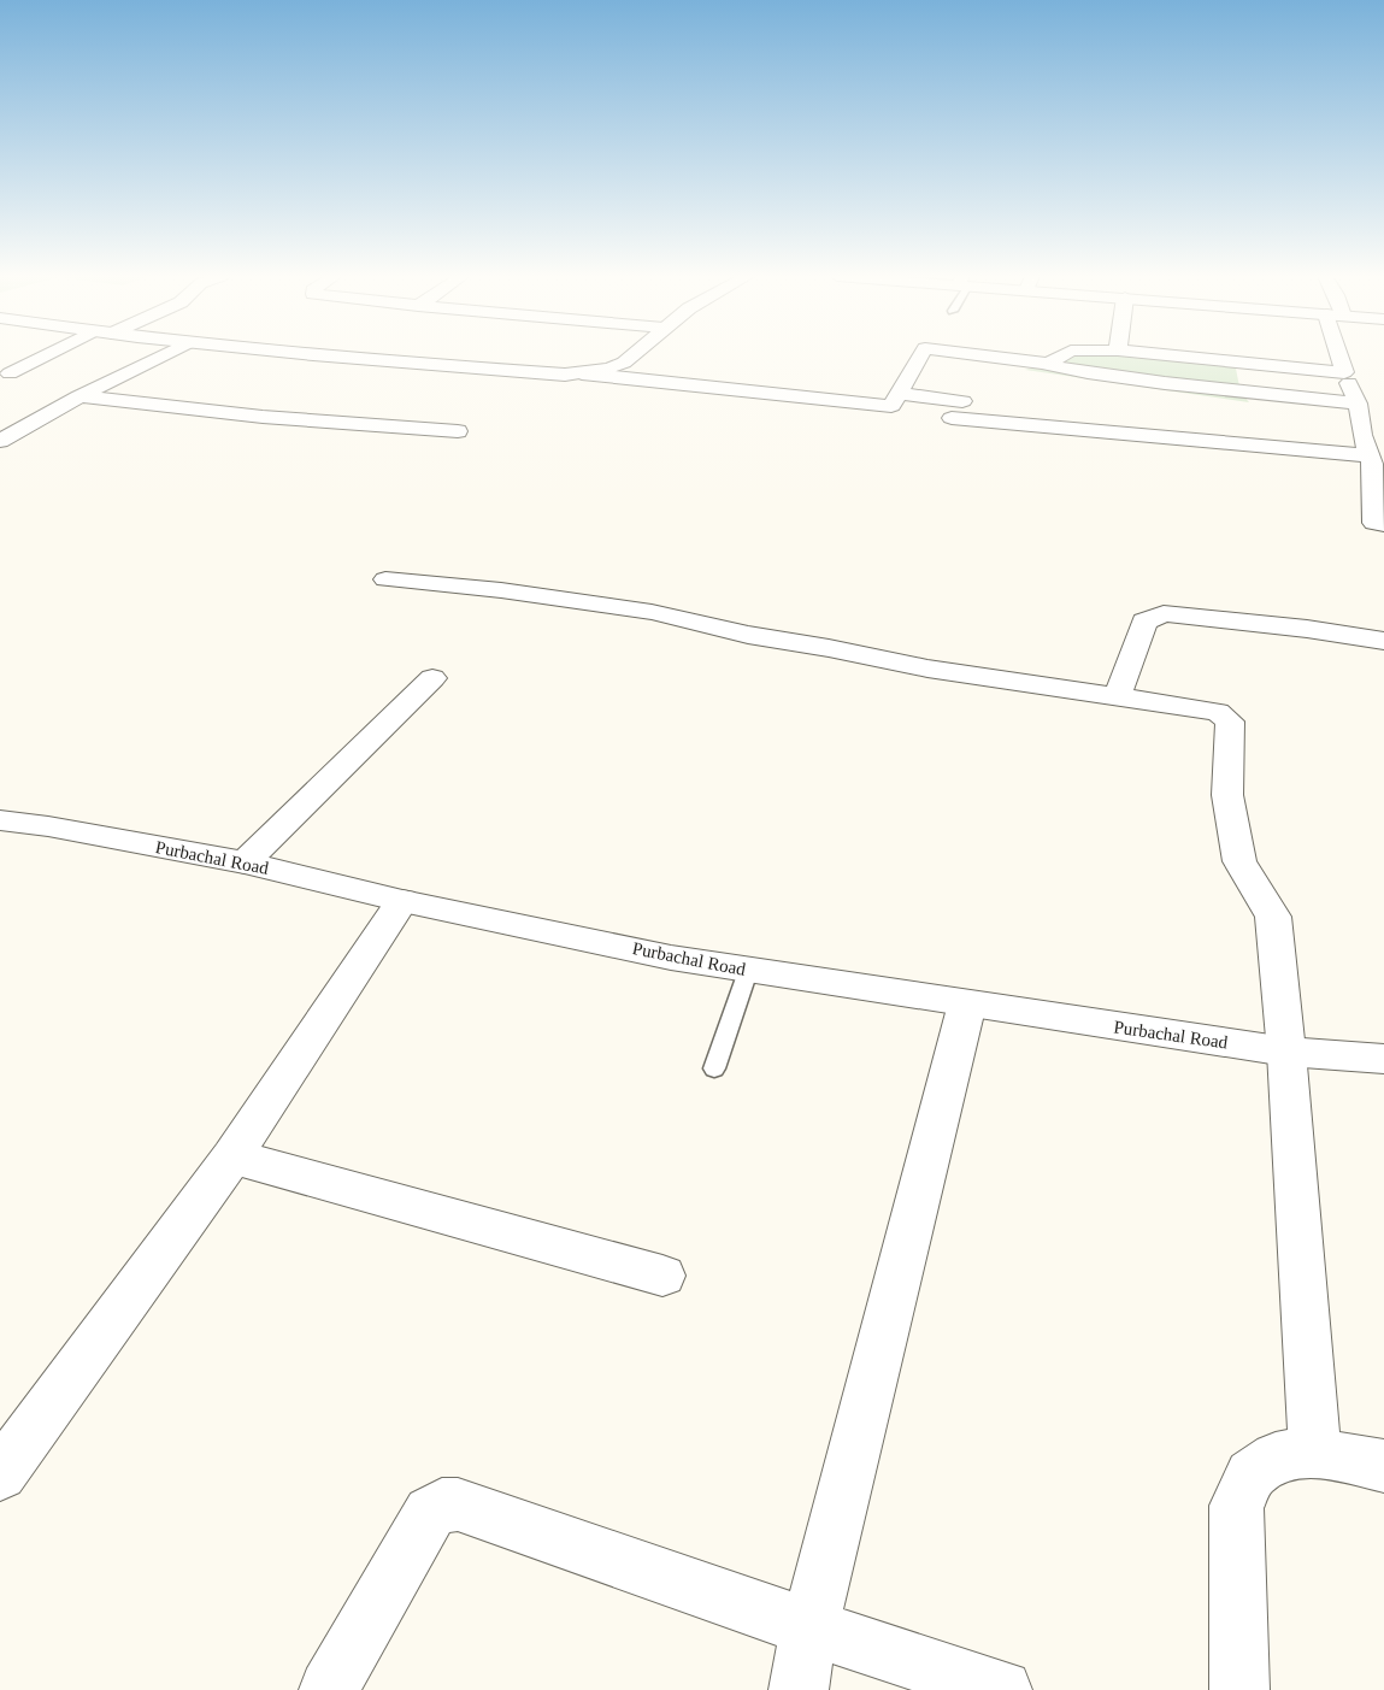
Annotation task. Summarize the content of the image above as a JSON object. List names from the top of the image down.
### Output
{
  "streets": {
    "street": ["Purbachal Road"]
  }
}
